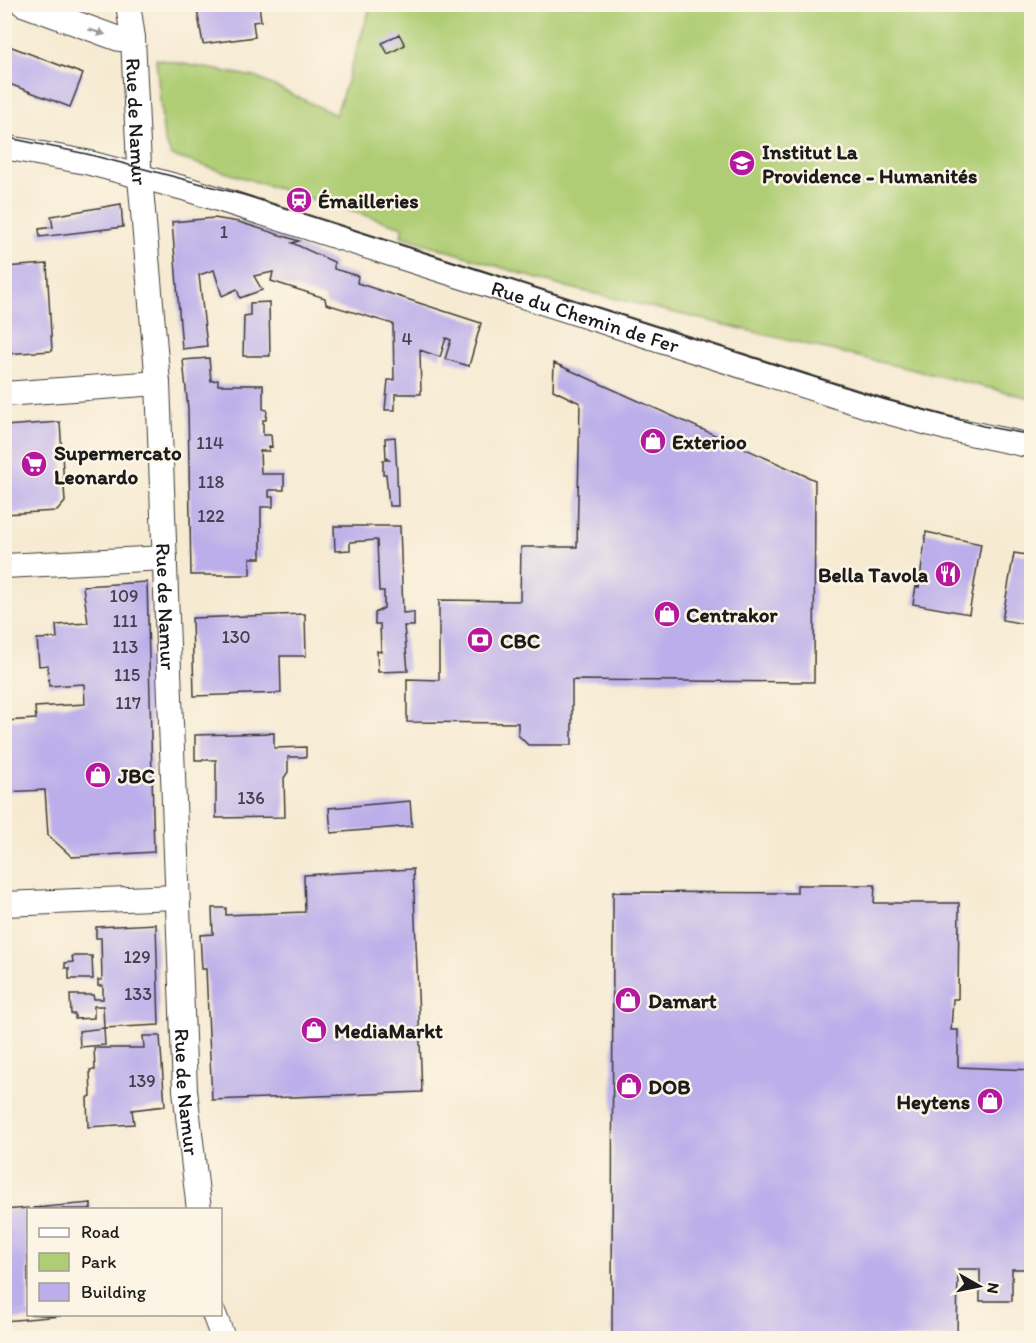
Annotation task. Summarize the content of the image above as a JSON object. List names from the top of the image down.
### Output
{
  "streets": {
    "street": ["Rue de Namur", "Rue du Chemin de Fer"]
  },
  "crossings": [
    ["Rue de Namur", "Rue du Chemin de Fer"]
  ],
  "places": {
    "school or university": ["Institut La Providence - Humanités"],
    "station": ["Émailleries"],
    "shop": [
      "Exterioo",
      "Centrakor",
      "JBC",
      "Damart",
      "MediaMarkt",
      "DOB",
      "Heytens"
    ],
    "supermarket": ["Supermercato Leonardo"],
    "restaurant": ["Bella Tavola"],
    "bank": ["CBC"]
  },
  "house_numbers": [
    "1",
    "4",
    "114",
    "118",
    "122",
    "109",
    "111",
    "130",
    "113",
    "115",
    "117",
    "136",
    "129",
    "133",
    "139"
  ],
  "legend": ["Road", "Park", "Building"],
  "north": "right"
}
